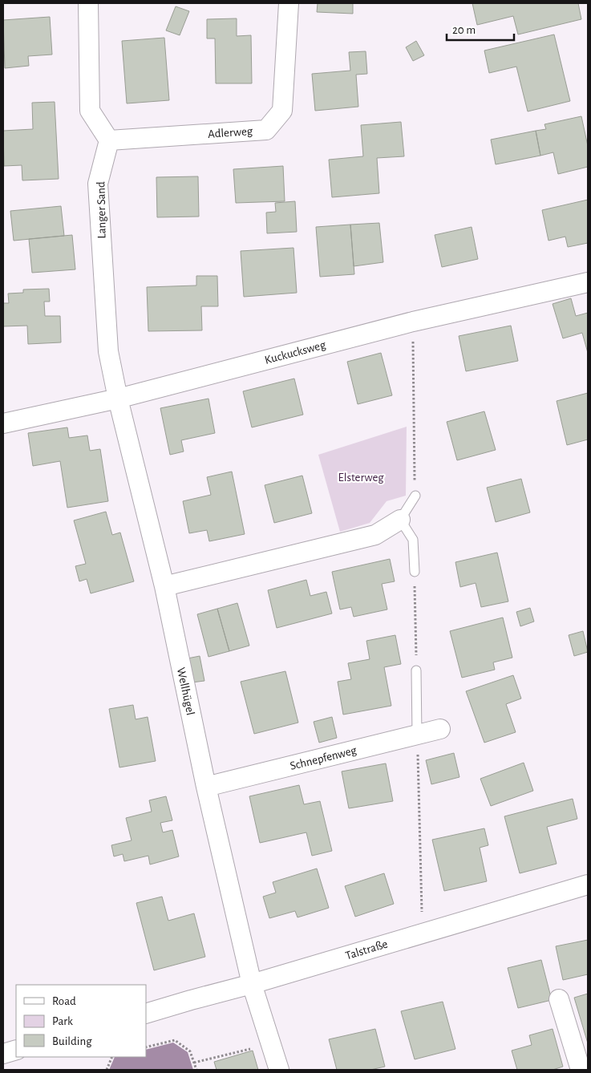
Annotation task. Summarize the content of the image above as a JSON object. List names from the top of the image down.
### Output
{
  "streets": {
    "street": [
      "Adlerweg",
      "Langer Sand",
      "Kuckucksweg",
      "Wellhügel",
      "Schnepfenweg",
      "Talstraße"
    ]
  },
  "crossings": [
    ["Adlerweg", "Langer Sand"],
    ["Langer Sand", "Kuckucksweg"],
    ["Langer Sand", "Wellhügel"],
    ["Kuckucksweg", "Wellhügel"],
    ["Wellhügel", "Schnepfenweg"],
    ["Wellhügel", "Talstraße"]
  ],
  "parks": ["Elsterweg"],
  "legend": ["Road", "Park", "Building"],
  "scale_bar": "20 m"
}
